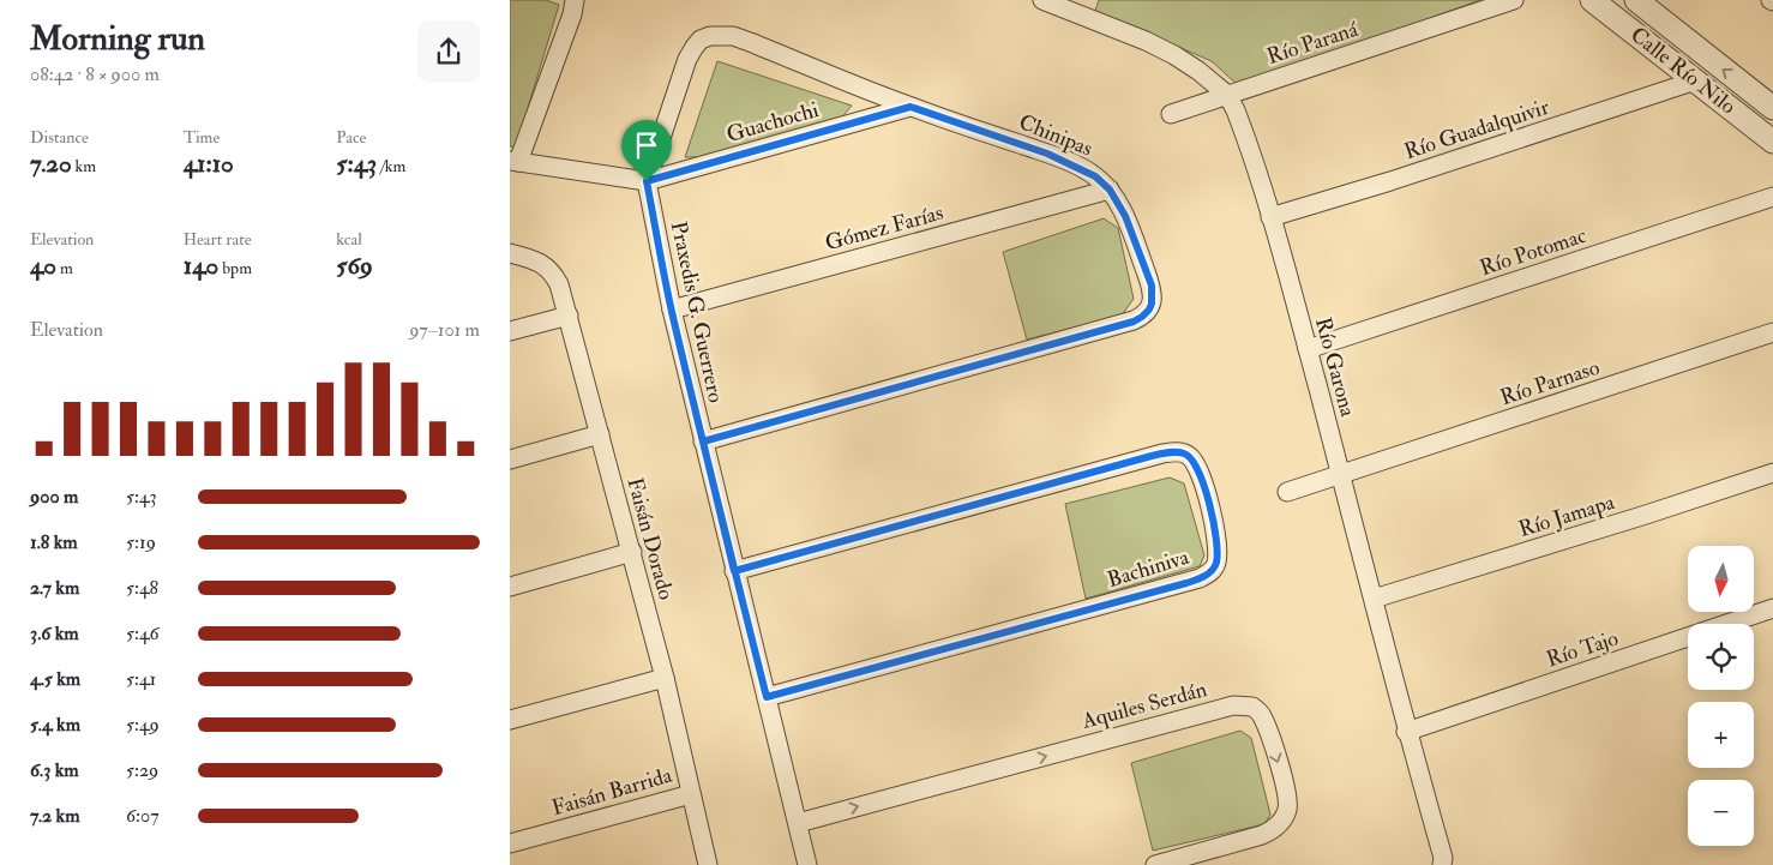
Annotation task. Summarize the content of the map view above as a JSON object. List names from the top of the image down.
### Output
{
  "streets": {
    "street": [
      "Río Paraná",
      "Calle Río Nilo",
      "Guachochi",
      "Río Guadalquivir",
      "Chinipas",
      "Gómez Farías",
      "Río Potomac",
      "Praxedis G. Guerrero",
      "Río Garona",
      "Río Parnaso",
      "Río Jamapa",
      "Faisán Dorado",
      "Bachiniva",
      "Río Tajo",
      "Aquiles Serdán",
      "Faisán Barrida"
    ]
  },
  "crossings": [
    ["Río Paraná", "Río Garona"],
    ["Calle Río Nilo", "Río Guadalquivir"],
    ["Guachochi", "Chinipas"],
    ["Guachochi", "Praxedis G. Guerrero"],
    ["Río Guadalquivir", "Río Garona"],
    ["Chinipas", "Gómez Farías"],
    ["Chinipas", "Praxedis G. Guerrero"],
    ["Gómez Farías", "Praxedis G. Guerrero"],
    ["Río Potomac", "Río Garona"],
    ["Praxedis G. Guerrero", "Bachiniva"],
    ["Praxedis G. Guerrero", "Aquiles Serdán"],
    ["Río Garona", "Río Parnaso"],
    ["Río Garona", "Río Jamapa"],
    ["Río Garona", "Río Tajo"],
    ["Faisán Dorado", "Faisán Barrida"]
  ],
  "north": "bottom",
  "page": {
    "heading": ["Morning run", "08:42 · 8 × 900 m"],
    "stats": [
      ["Distance", "7.20 km"],
      ["Time", "41:10"],
      ["Pace", "5:43 /km"],
      ["Elevation", "40 m"],
      ["Heart rate", "140 bpm"],
      ["kcal", "569"]
    ],
    "chart": ["Elevation", "97–101 m"],
    "list": [
      {
        "name": "900 m",
        "note": "5:43"
      },
      {
        "name": "1.8 km",
        "note": "5:19"
      },
      {
        "name": "2.7 km",
        "note": "5:48"
      },
      {
        "name": "3.6 km",
        "note": "5:46"
      },
      {
        "name": "4.5 km",
        "note": "5:41"
      },
      {
        "name": "5.4 km",
        "note": "5:49"
      },
      {
        "name": "6.3 km",
        "note": "5:29"
      },
      {
        "name": "7.2 km",
        "note": "6:07"
      }
    ],
    "map_buttons": ["+", "−"]
  }
}
